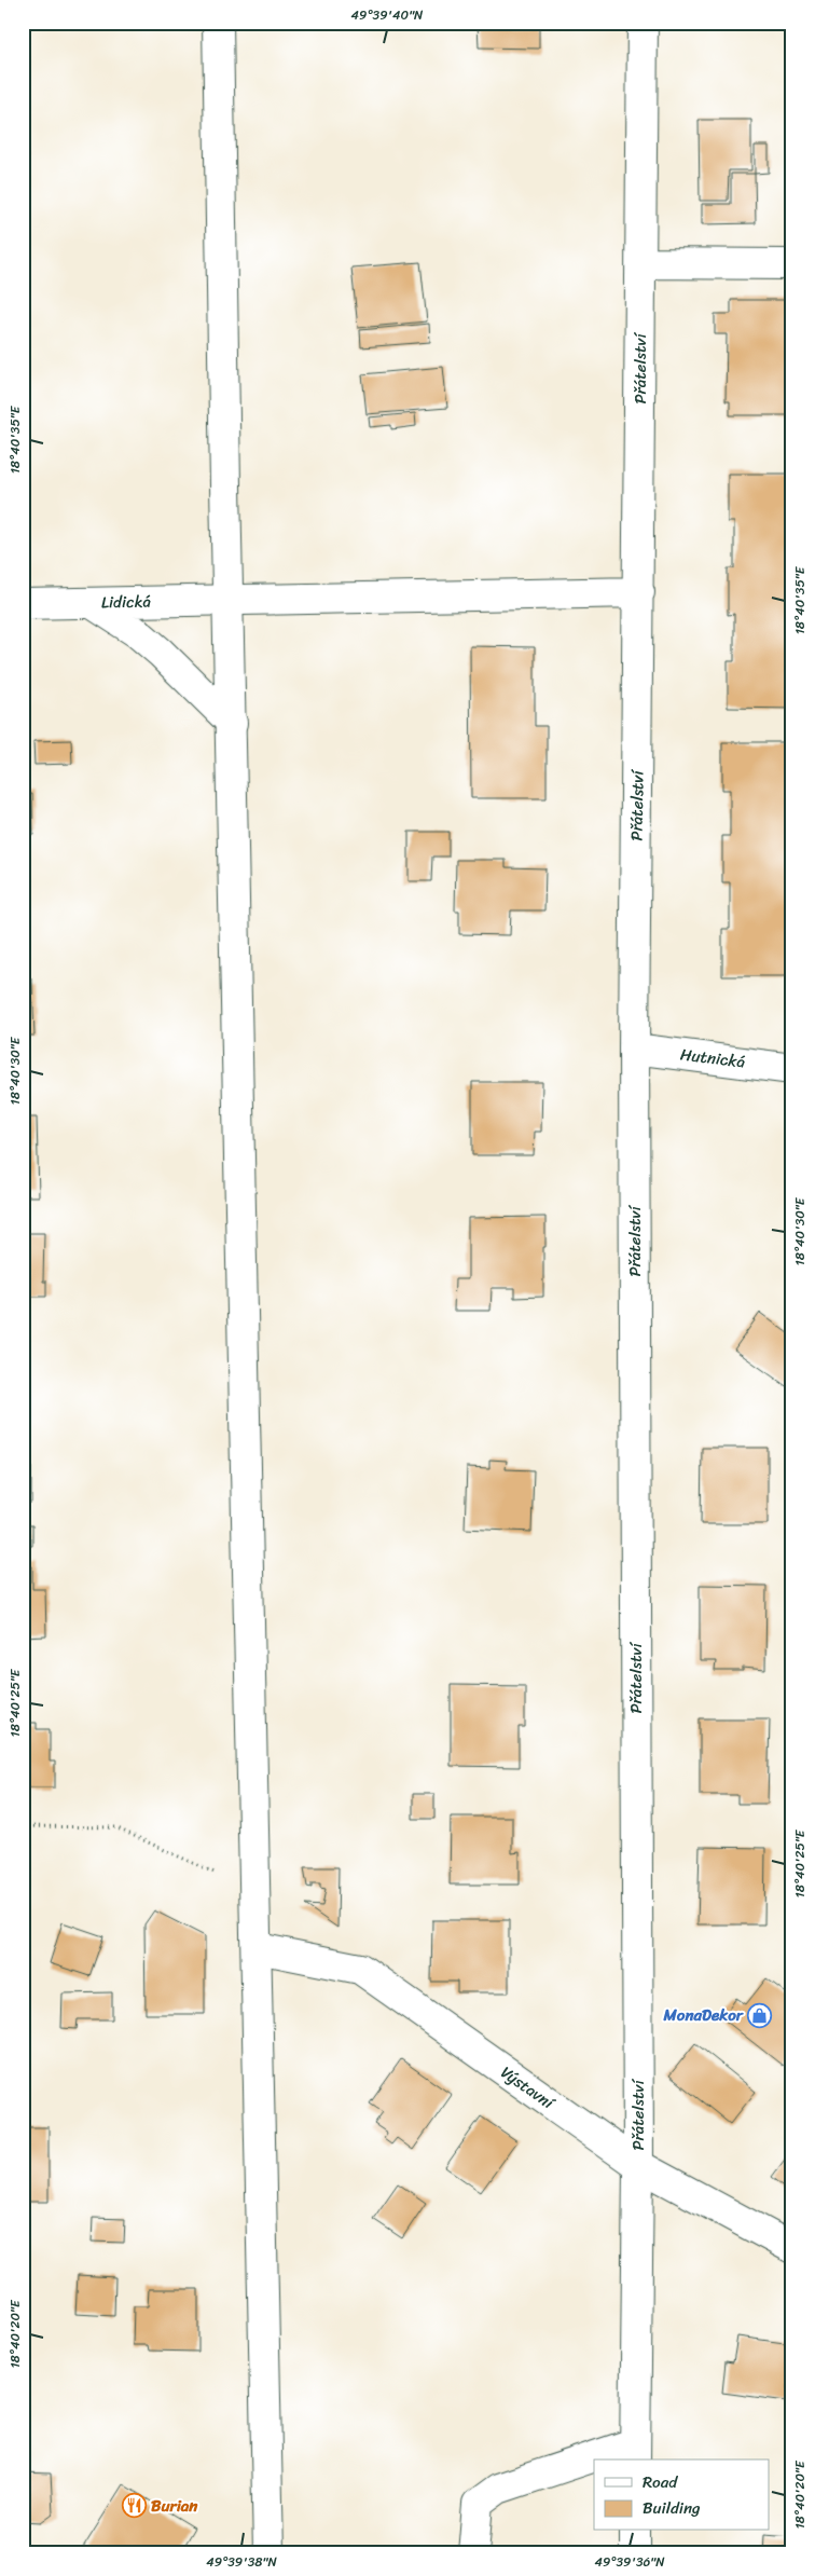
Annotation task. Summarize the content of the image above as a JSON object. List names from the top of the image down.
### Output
{
  "streets": {
    "street": [
      "Přátelství",
      "Lidická",
      "Hutnická",
      "Výstavní"
    ]
  },
  "crossings": [
    ["Přátelství", "Lidická"],
    ["Přátelství", "Hutnická"],
    ["Přátelství", "Výstavní"]
  ],
  "places": {
    "shop": ["MonaDekor"],
    "restaurant": ["Burian"]
  },
  "legend": ["Road", "Building"],
  "coordinates": [
    "49°39'40\"N",
    "18°40'35\"E",
    "18°40'30\"E",
    "18°40'25\"E",
    "18°40'20\"E",
    "49°39'38\"N",
    "49°39'36\"N"
  ]
}
